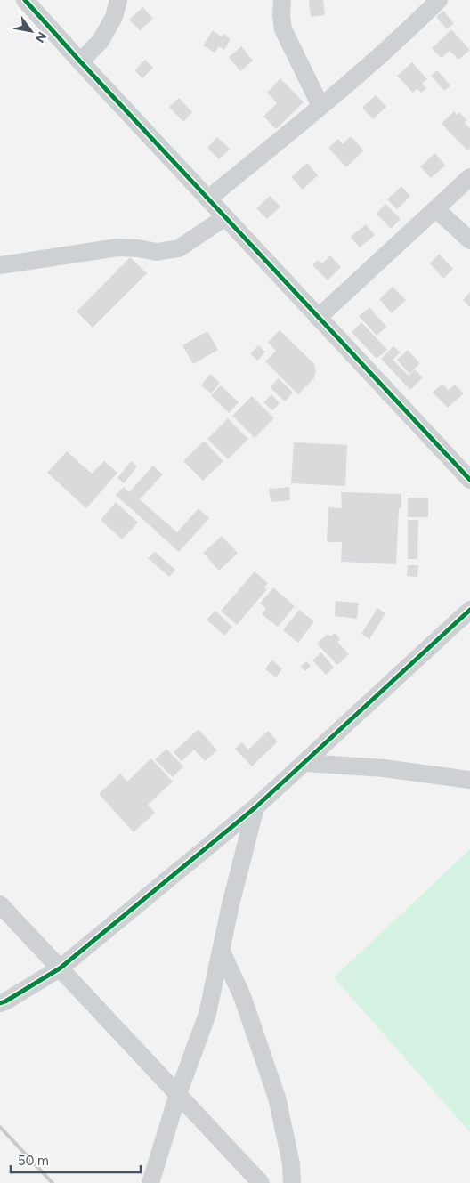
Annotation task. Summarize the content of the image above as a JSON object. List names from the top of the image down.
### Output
{
  "scale_bar": "50 m",
  "north": "bottom right"
}
